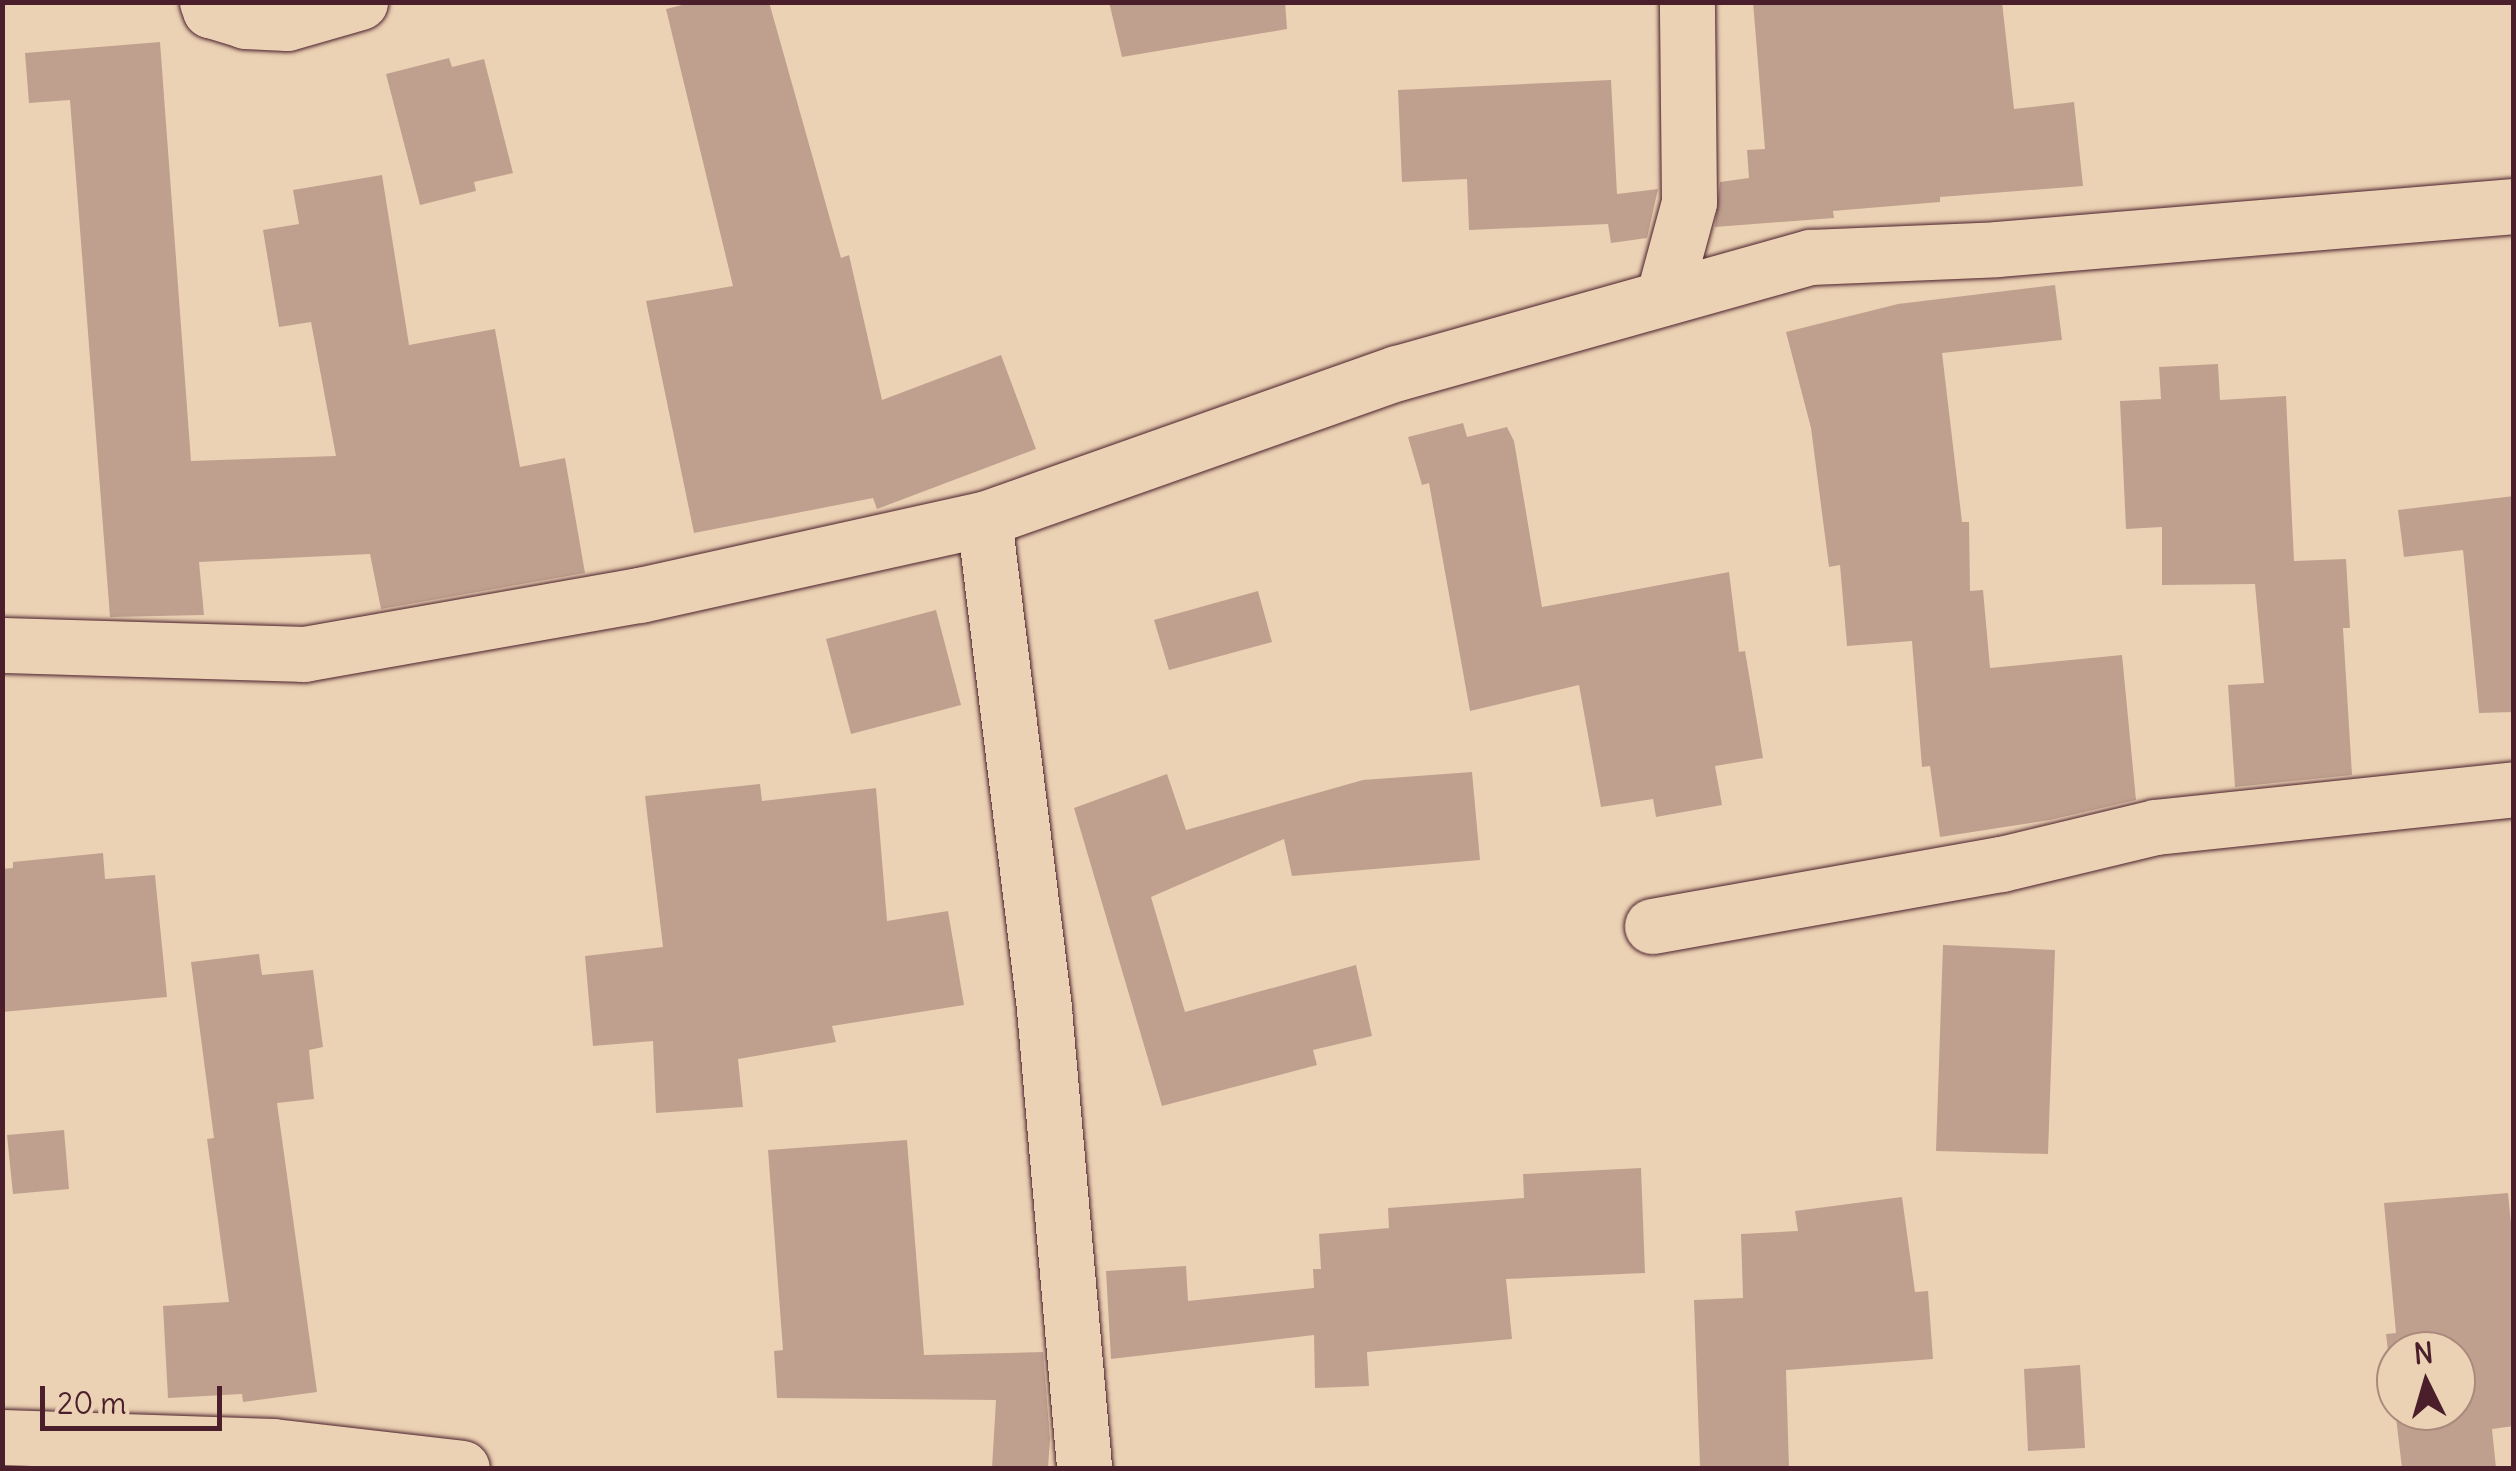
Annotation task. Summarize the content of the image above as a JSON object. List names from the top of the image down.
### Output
{
  "scale_bar": "20 m",
  "north": "top"
}
